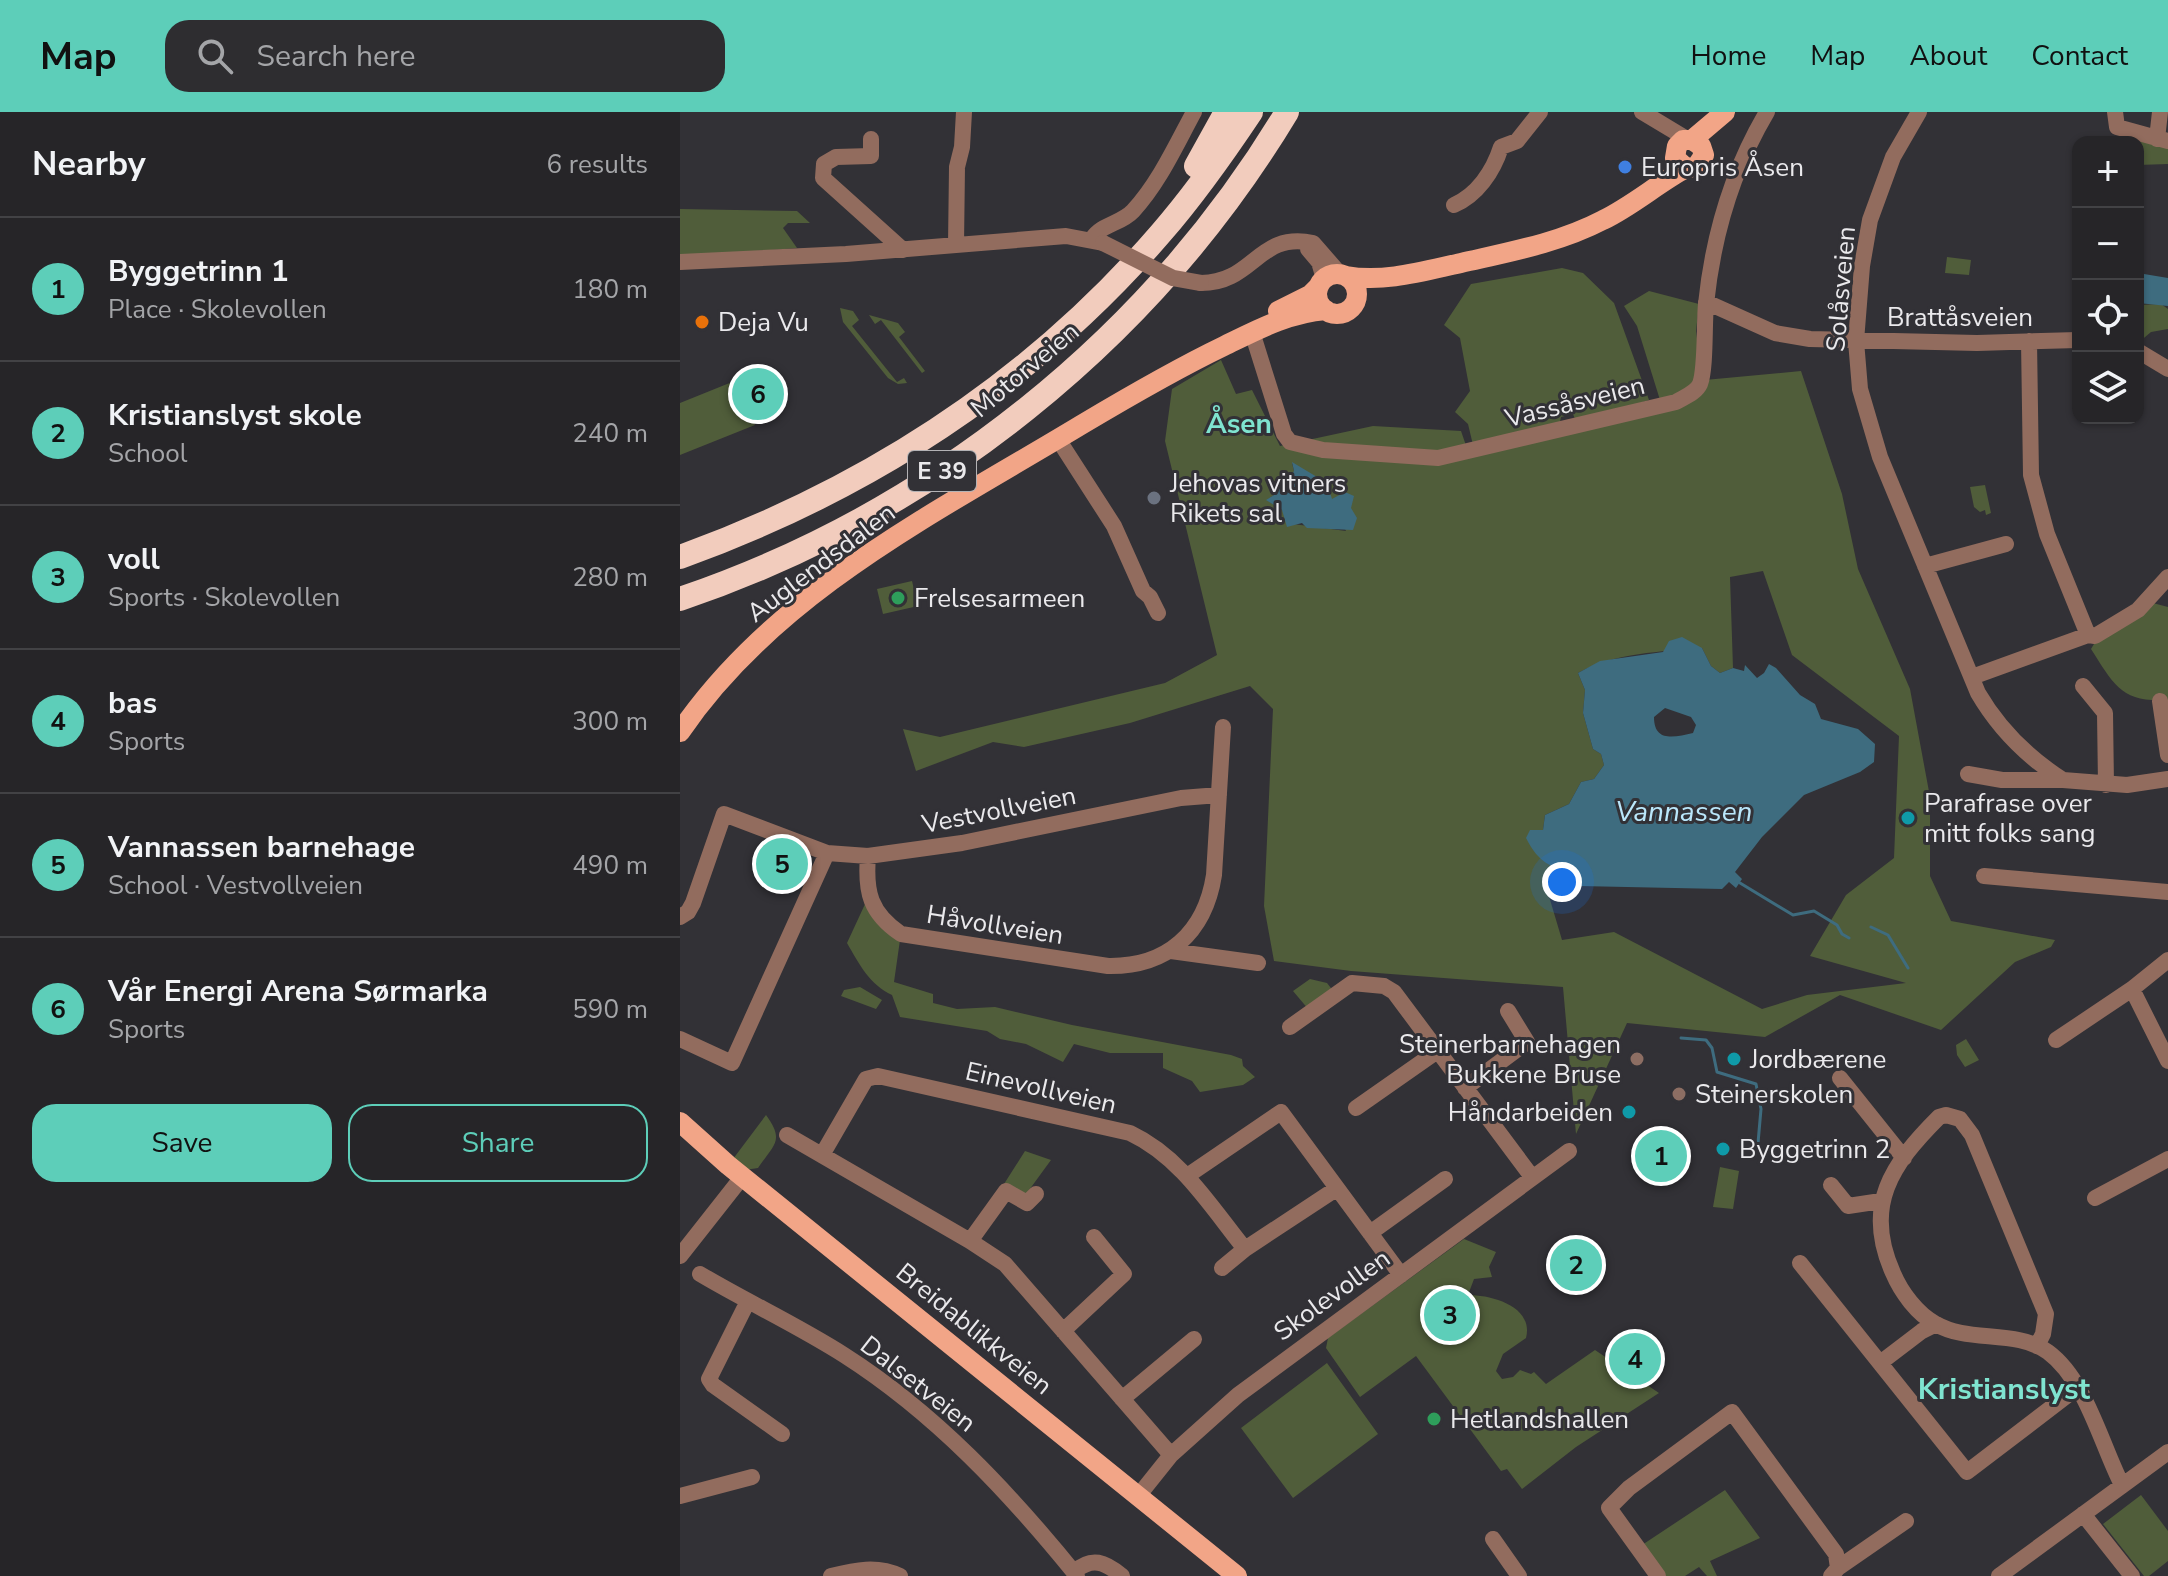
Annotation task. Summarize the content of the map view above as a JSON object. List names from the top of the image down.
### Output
{
  "streets": {
    "highway": ["Motorveien", "E 39"],
    "main road": ["Auglendsdalen", "Breidablikkveien"],
    "street": [
      "Solåsveien",
      "Brattåsveien",
      "Vassåsveien",
      "Vestvollveien",
      "Håvollveien",
      "Einevollveien",
      "Skolevollen",
      "Dalsetveien"
    ]
  },
  "crossings": [
    ["Solåsveien", "Brattåsveien"],
    ["Brattåsveien", "Vassåsveien"],
    ["Motorveien", "E 39"],
    ["Vestvollveien", "Håvollveien"],
    ["Skolevollen", "Breidablikkveien"]
  ],
  "districts": ["Åsen", "Kristianslyst"],
  "water": ["Vannassen"],
  "places": [
    "Europris Åsen",
    "Deja Vu",
    "Jehovas vitners Rikets sal",
    "Frelsesarmeen",
    "Parafrase over mitt folks sang",
    "Steinerbarnehagen Bukkene Bruse",
    "Jordbærene",
    "Steinerskolen",
    "Håndarbeiden",
    "Byggetrinn 2",
    "Hetlandshallen"
  ],
  "page": {
    "header": "Map",
    "search": "Search here",
    "nav": [
      "Home",
      "Map",
      "About",
      "Contact"
    ],
    "heading": ["Nearby", "6 results"],
    "map_buttons": ["+", "−"],
    "list": [
      {
        "mark": "1",
        "name": "Byggetrinn 1",
        "note": "Place · Skolevollen",
        "value": "180 m"
      },
      {
        "mark": "2",
        "name": "Kristianslyst skole",
        "note": "School",
        "value": "240 m"
      },
      {
        "mark": "3",
        "name": "voll",
        "note": "Sports · Skolevollen",
        "value": "280 m"
      },
      {
        "mark": "4",
        "name": "bas",
        "note": "Sports",
        "value": "300 m"
      },
      {
        "mark": "5",
        "name": "Vannassen barnehage",
        "note": "School · Vestvollveien",
        "value": "490 m"
      },
      {
        "mark": "6",
        "name": "Vår Energi Arena Sørmarka",
        "note": "Sports",
        "value": "590 m"
      }
    ],
    "pins": [
      "6",
      "5",
      "1",
      "2",
      "3",
      "4"
    ],
    "buttons": ["Save", "Share"]
  }
}
